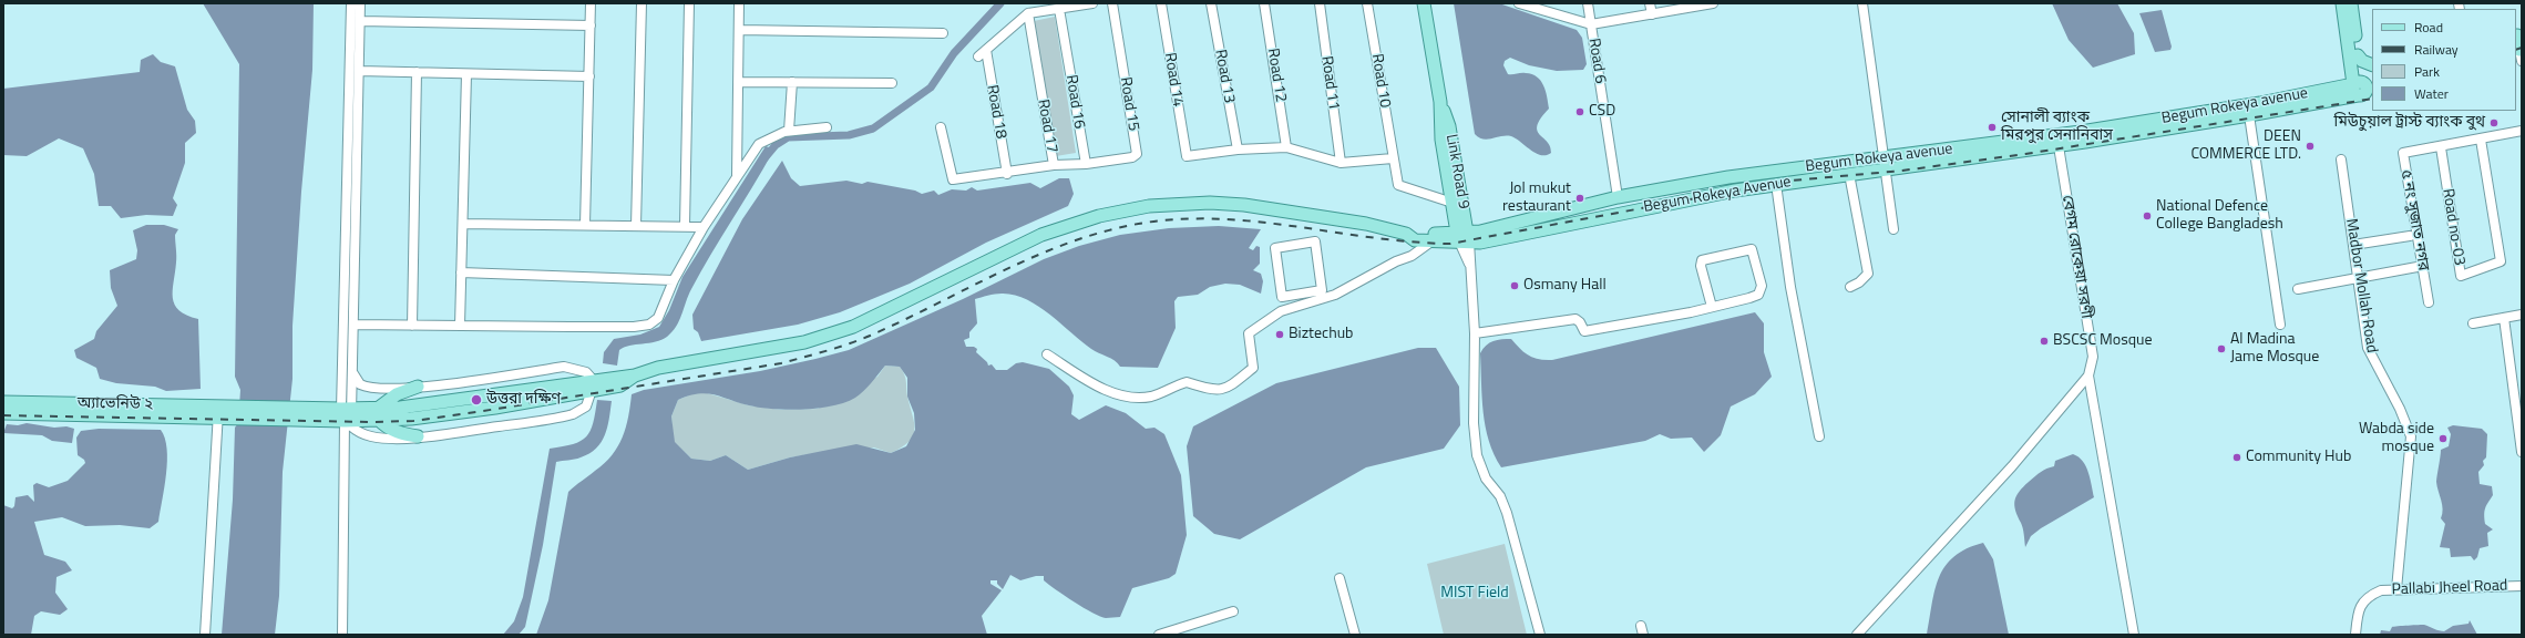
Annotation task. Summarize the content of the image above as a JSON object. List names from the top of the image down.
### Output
{
  "streets": {
    "main road": [
      "Begum Rokeya avenue",
      "Link Road 9",
      "Begum Rokeya Avenue",
      "অ্যাভেনিউ ২"
    ],
    "street": [
      "Road 6",
      "Road 12",
      "Road 13",
      "Road 14",
      "Road 10",
      "Road 11",
      "Road 16",
      "Road 15",
      "Road 18",
      "Road 17",
      "৫ নং সুজাত নগর",
      "Road no-03",
      "বেগম রোকেয়া সরণী",
      "Madbor Mollah Road",
      "Pallabi Jheel Road"
    ]
  },
  "crossings": [
    ["Road 6", "Begum Rokeya avenue"],
    ["Road 13", "Road 14"],
    ["Road 10", "Link Road 9"],
    ["Road 16", "Road 15"],
    ["Begum Rokeya avenue", "Link Road 9"],
    ["Begum Rokeya avenue", "Begum Rokeya Avenue"],
    ["Road 18", "Road 17"],
    ["Link Road 9", "Begum Rokeya Avenue"],
    ["Begum Rokeya Avenue", "বেগম রোকেয়া সরণী"],
    ["৫ নং সুজাত নগর", "Road no-03"],
    ["Madbor Mollah Road", "Pallabi Jheel Road"]
  ],
  "parks": ["MIST Field"],
  "places": [
    "CSD",
    "মিউচুয়াল ট্রাস্ট ব্যাংক বুথ",
    "সোনালী ব্যাংক মিরপুর সেনানিবাস",
    "DEEN COMMERCE LTD.",
    "Jol mukut restaurant",
    "National Defence College Bangladesh",
    "Osmany Hall",
    "Biztechub",
    "BSCSC Mosque",
    "Al Madina Jame Mosque",
    "উত্তরা দক্ষিণ",
    "Wabda side mosque",
    "Community Hub"
  ],
  "legend": [
    "Road",
    "Railway",
    "Park",
    "Water"
  ]
}
